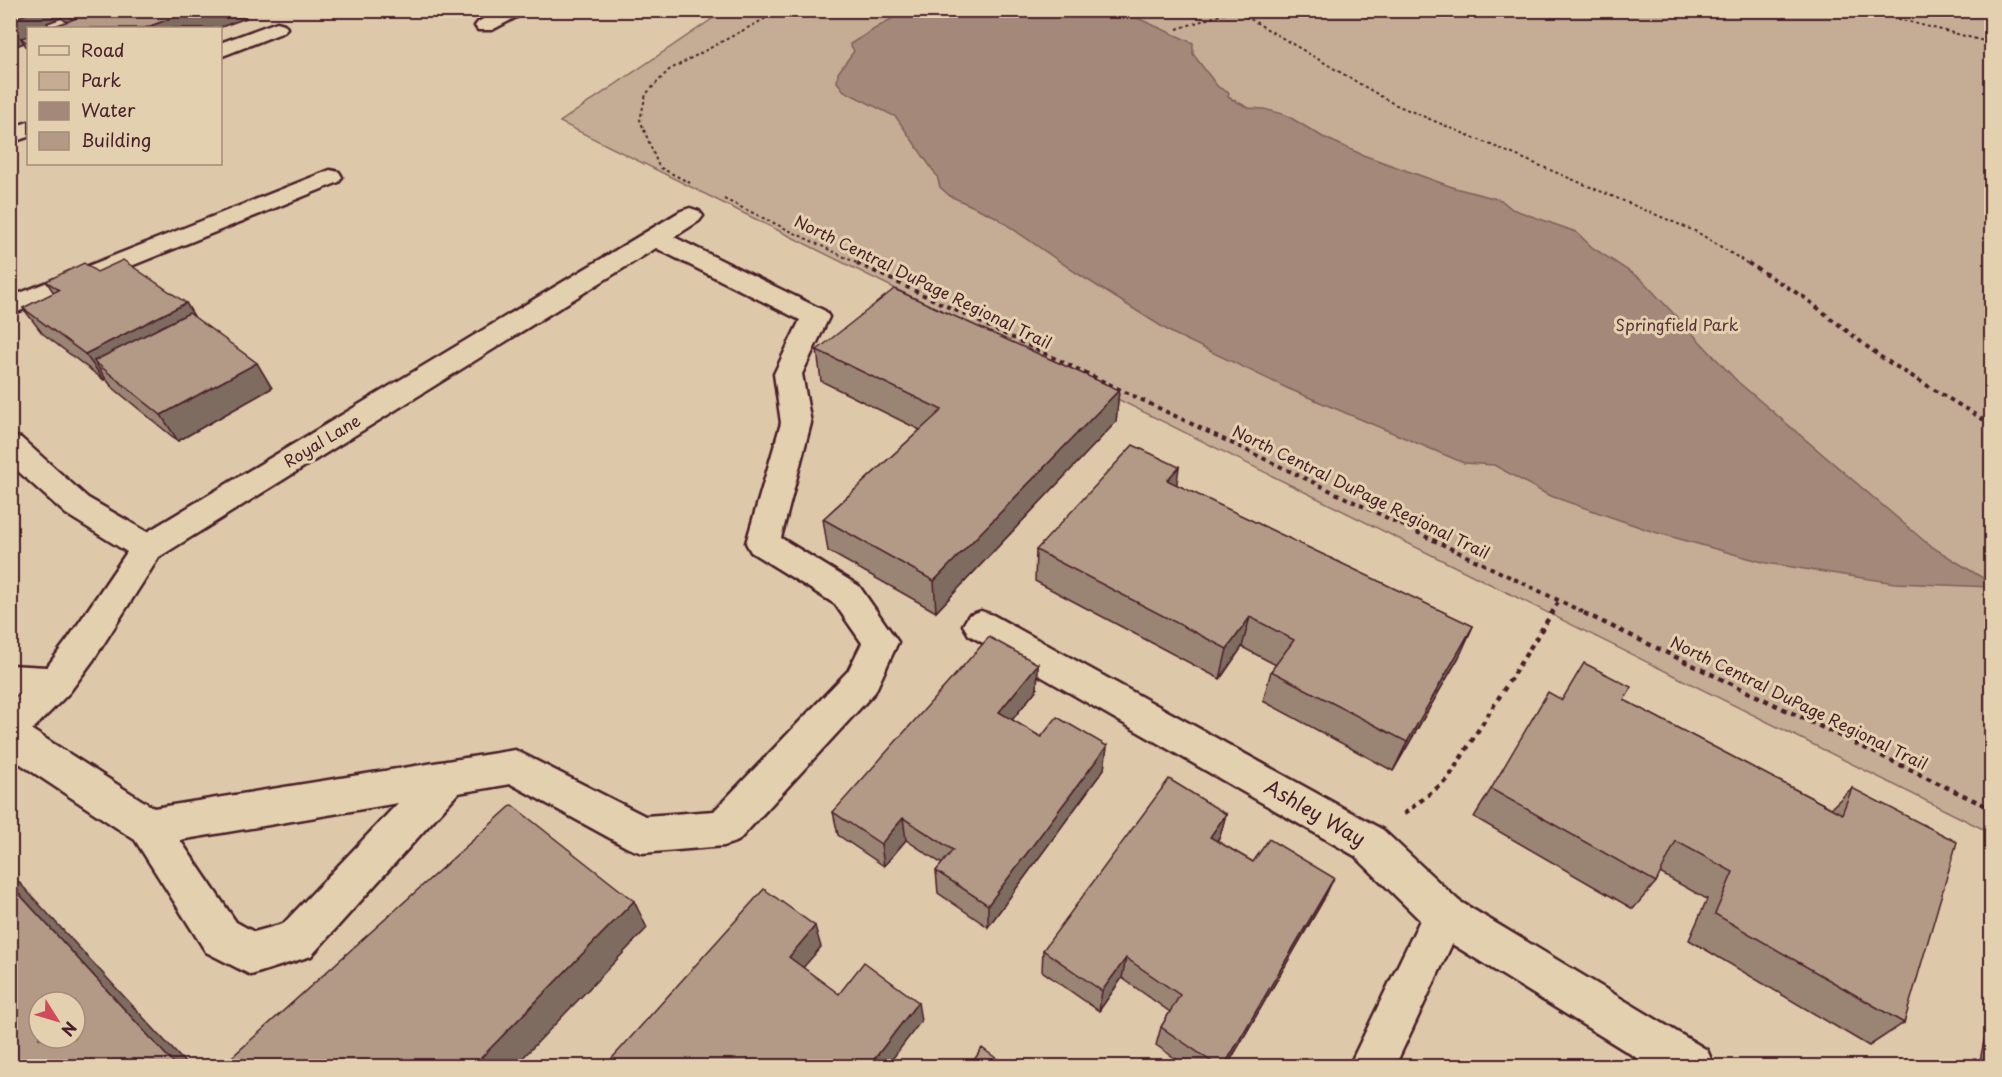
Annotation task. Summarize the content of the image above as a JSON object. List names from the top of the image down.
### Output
{
  "streets": {
    "street": ["Royal Lane", "Ashley Way"],
    "path": ["North Central DuPage Regional Trail"]
  },
  "parks": ["Springfield Park"],
  "legend": [
    "Road",
    "Park",
    "Water",
    "Building"
  ],
  "north": "bottom right"
}
